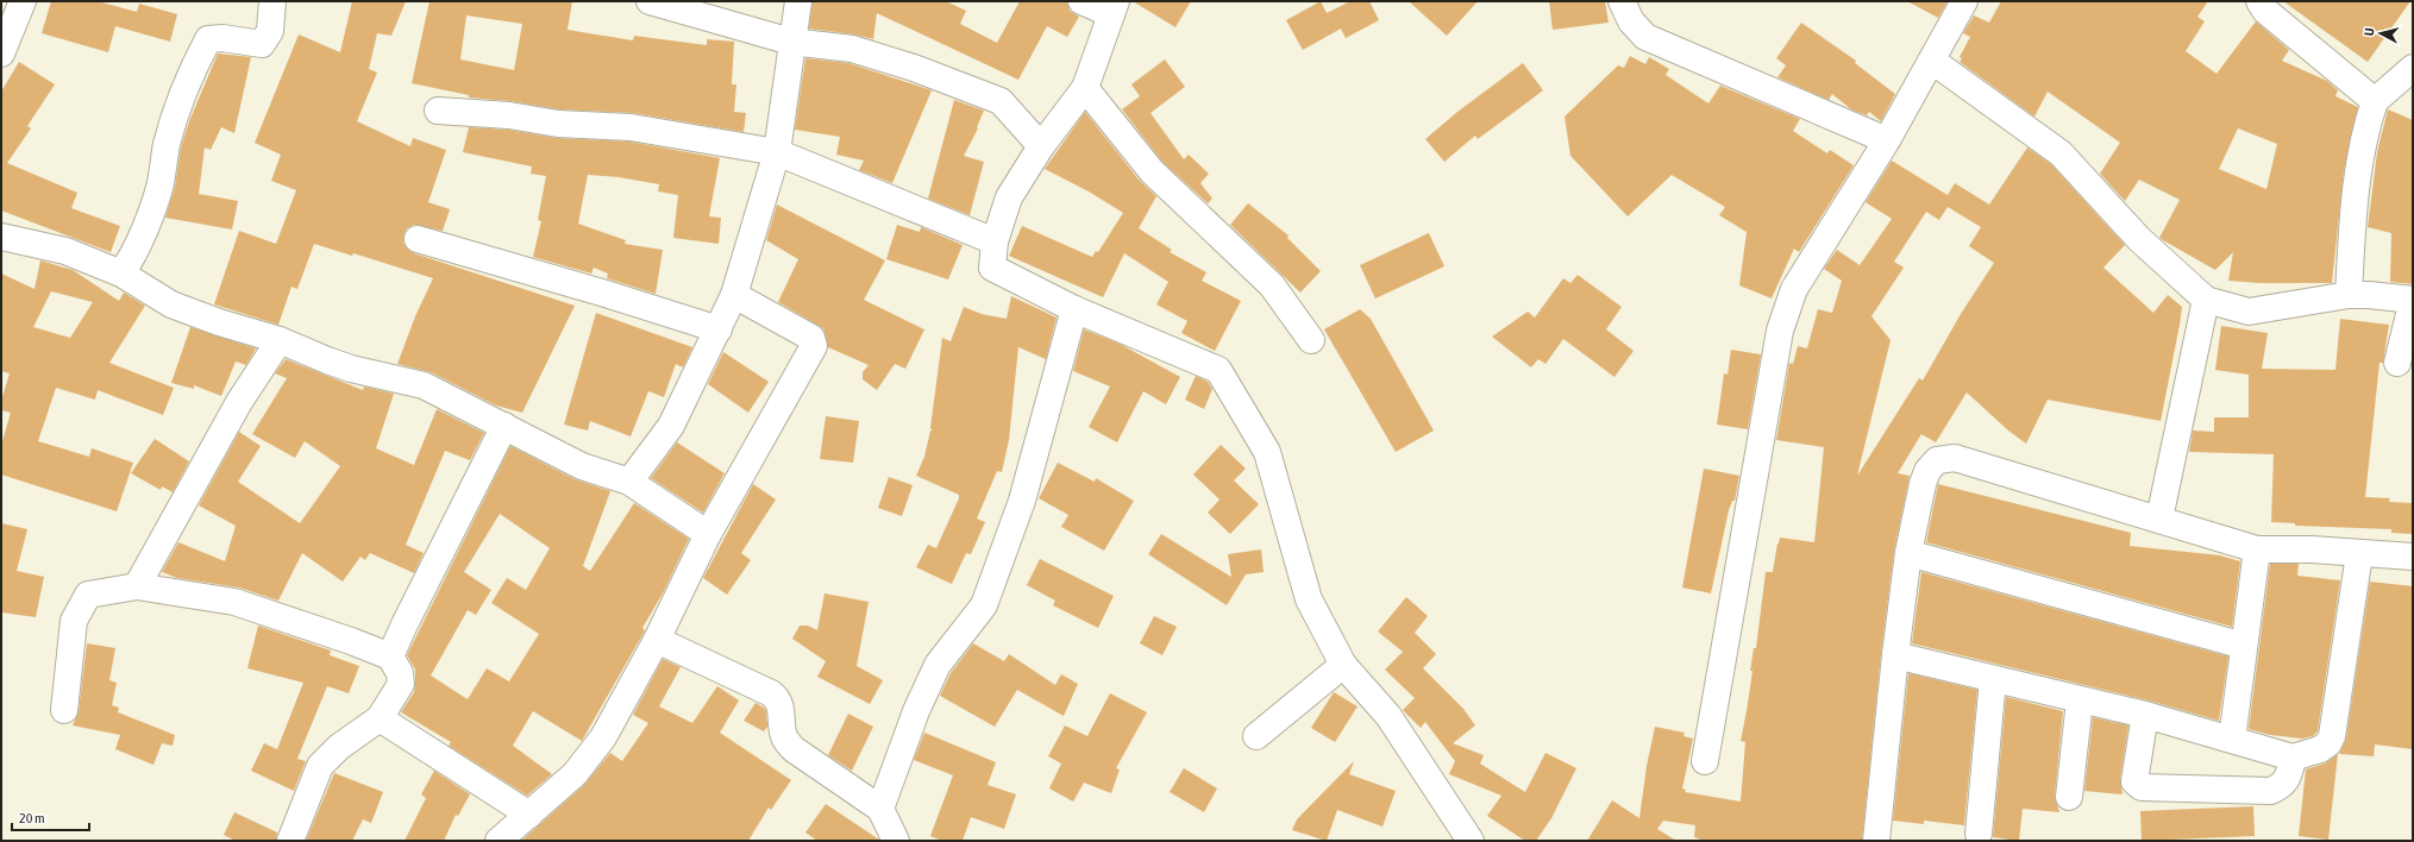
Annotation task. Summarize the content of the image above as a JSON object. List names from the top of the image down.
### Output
{
  "scale_bar": "20 m",
  "north": "left"
}
